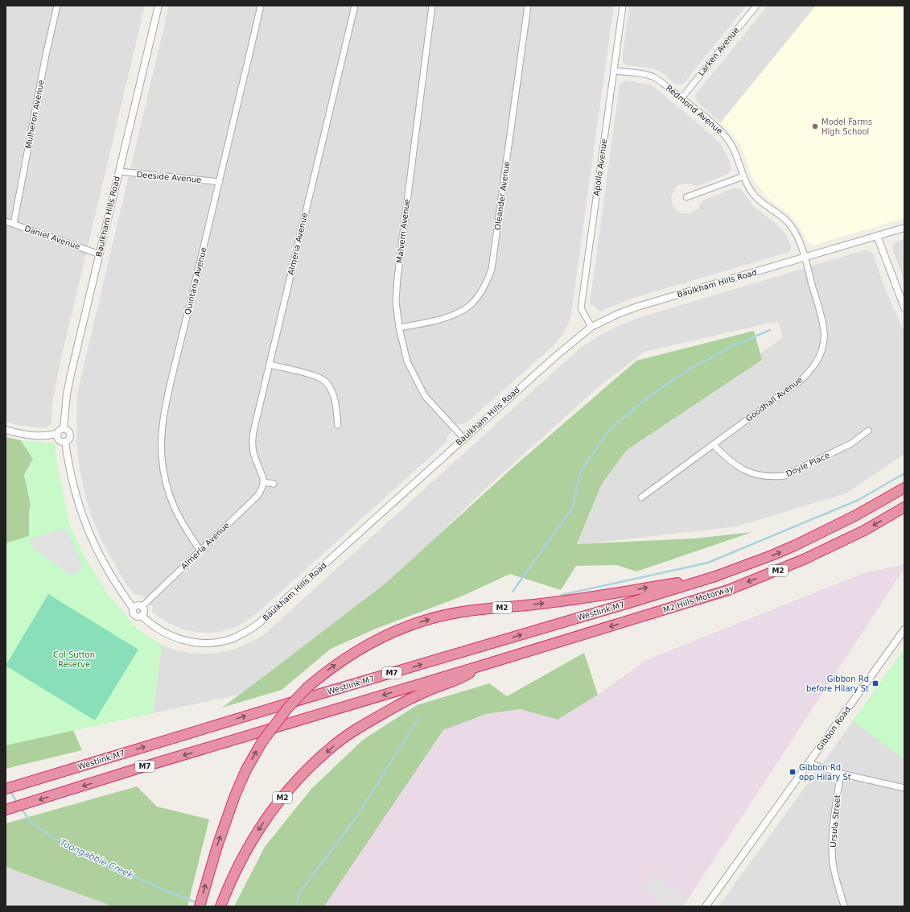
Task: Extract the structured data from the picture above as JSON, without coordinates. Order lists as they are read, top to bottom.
{
  "streets": {
    "highway": [
      "M2",
      "M2 Hills Motorway",
      "Westlink M7",
      "M7"
    ],
    "street": [
      "Larken Avenue",
      "Redmond Avenue",
      "Mulheron Avenue",
      "Apollo Avenue",
      "Deeside Avenue",
      "Oleander Avenue",
      "Baulkham Hills Road",
      "Malvern Avenue",
      "Daniel Avenue",
      "Almeria Avenue",
      "Quintana Avenue",
      "Goodhall Avenue",
      "Doyle Place",
      "Gibbon Road",
      "Ursula Street"
    ]
  },
  "crossings": [
    ["Larken Avenue", "Redmond Avenue"],
    ["Redmond Avenue", "Apollo Avenue"],
    ["Redmond Avenue", "Baulkham Hills Road"],
    ["Redmond Avenue", "Goodhall Avenue"],
    ["Mulheron Avenue", "Daniel Avenue"],
    ["Apollo Avenue", "Baulkham Hills Road"],
    ["Deeside Avenue", "Baulkham Hills Road"],
    ["Deeside Avenue", "Quintana Avenue"],
    ["Oleander Avenue", "Malvern Avenue"],
    ["Baulkham Hills Road", "Malvern Avenue"],
    ["Baulkham Hills Road", "Daniel Avenue"],
    ["Baulkham Hills Road", "Almeria Avenue"],
    ["Baulkham Hills Road", "Goodhall Avenue"],
    ["Almeria Avenue", "Quintana Avenue"],
    ["Goodhall Avenue", "Doyle Place"],
    ["M2", "M2 Hills Motorway"],
    ["M2", "Westlink M7"],
    ["M2", "M7"],
    ["M2 Hills Motorway", "Westlink M7"],
    ["M2 Hills Motorway", "M7"]
  ],
  "water": ["Toongabbie Creek"],
  "parks": ["Col Sutton Reserve"],
  "places": {
    "other": ["Model Farms High School"],
    "transit": ["Gibbon Rd before Hilary St", "Gibbon Rd opp Hilary St"]
  }
}
